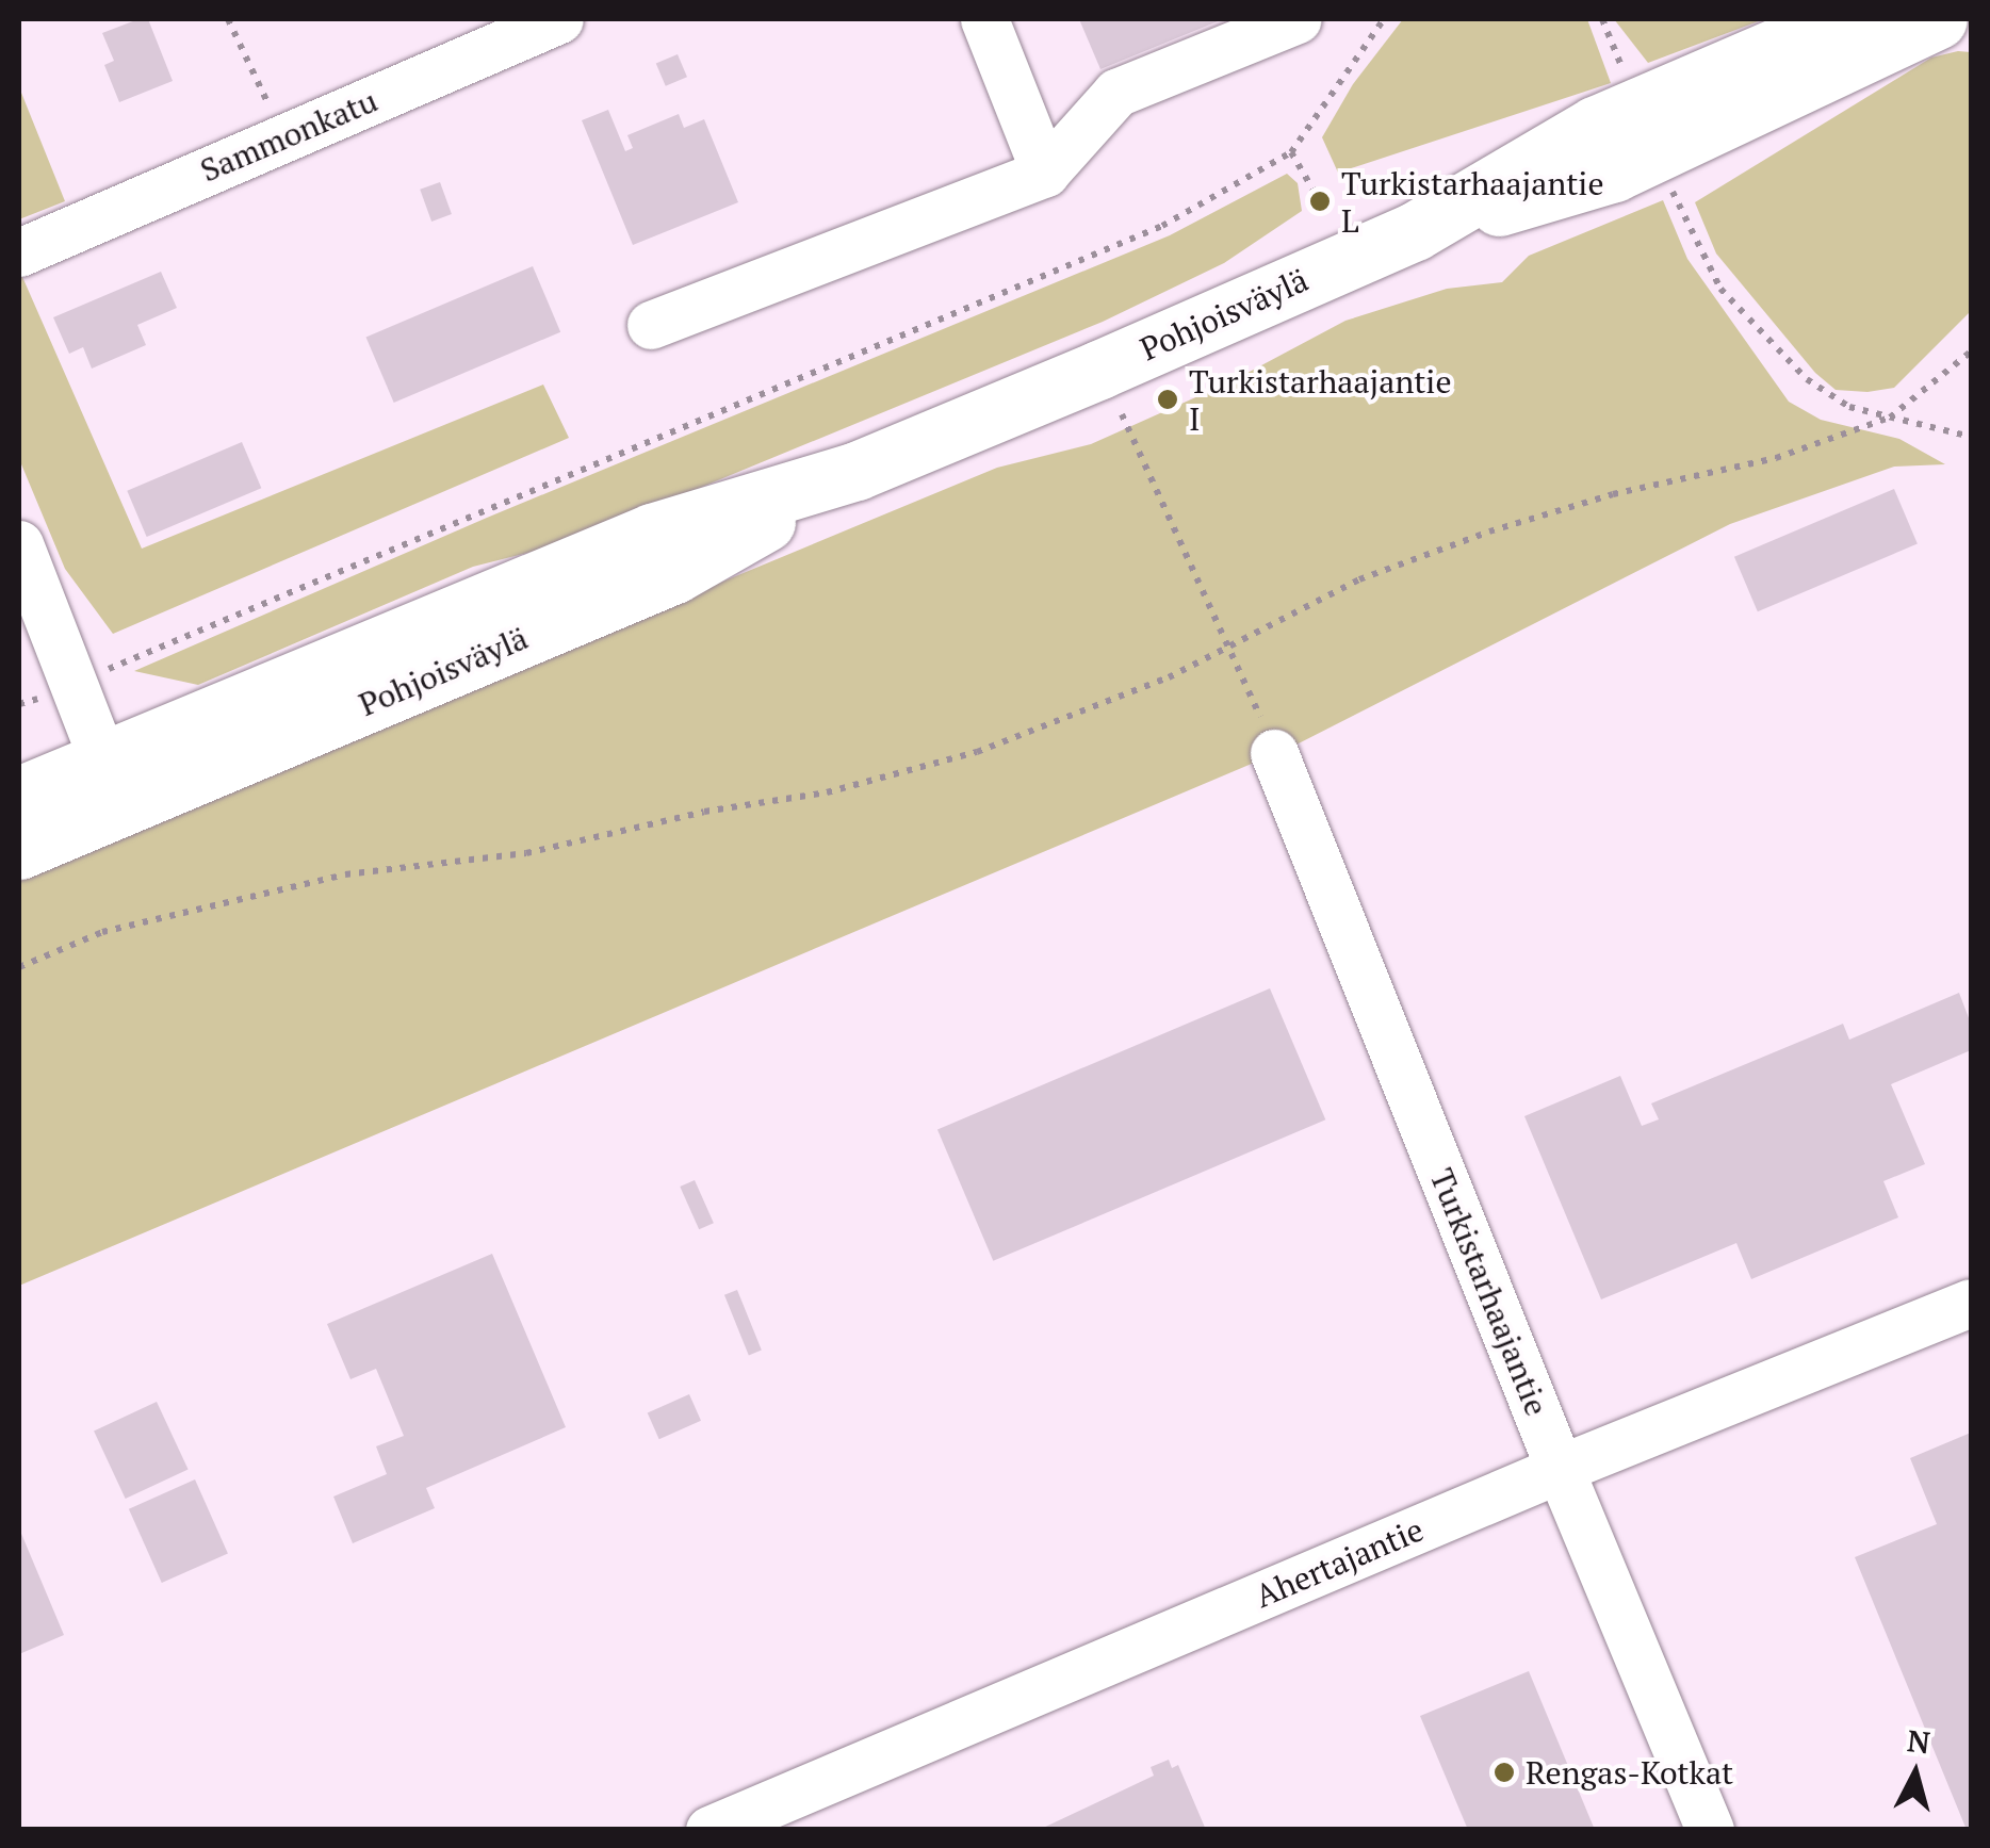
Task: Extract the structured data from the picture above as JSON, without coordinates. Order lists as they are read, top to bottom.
{
  "streets": {
    "main road": ["Pohjoisväylä"],
    "street": ["Sammonkatu", "Turkistarhaajantie", "Ahertajantie"]
  },
  "crossings": [
    ["Turkistarhaajantie", "Ahertajantie"]
  ],
  "places": ["Turkistarhaajantie L", "Turkistarhaajantie I", "Rengas-Kotkat"],
  "north": "top"
}
